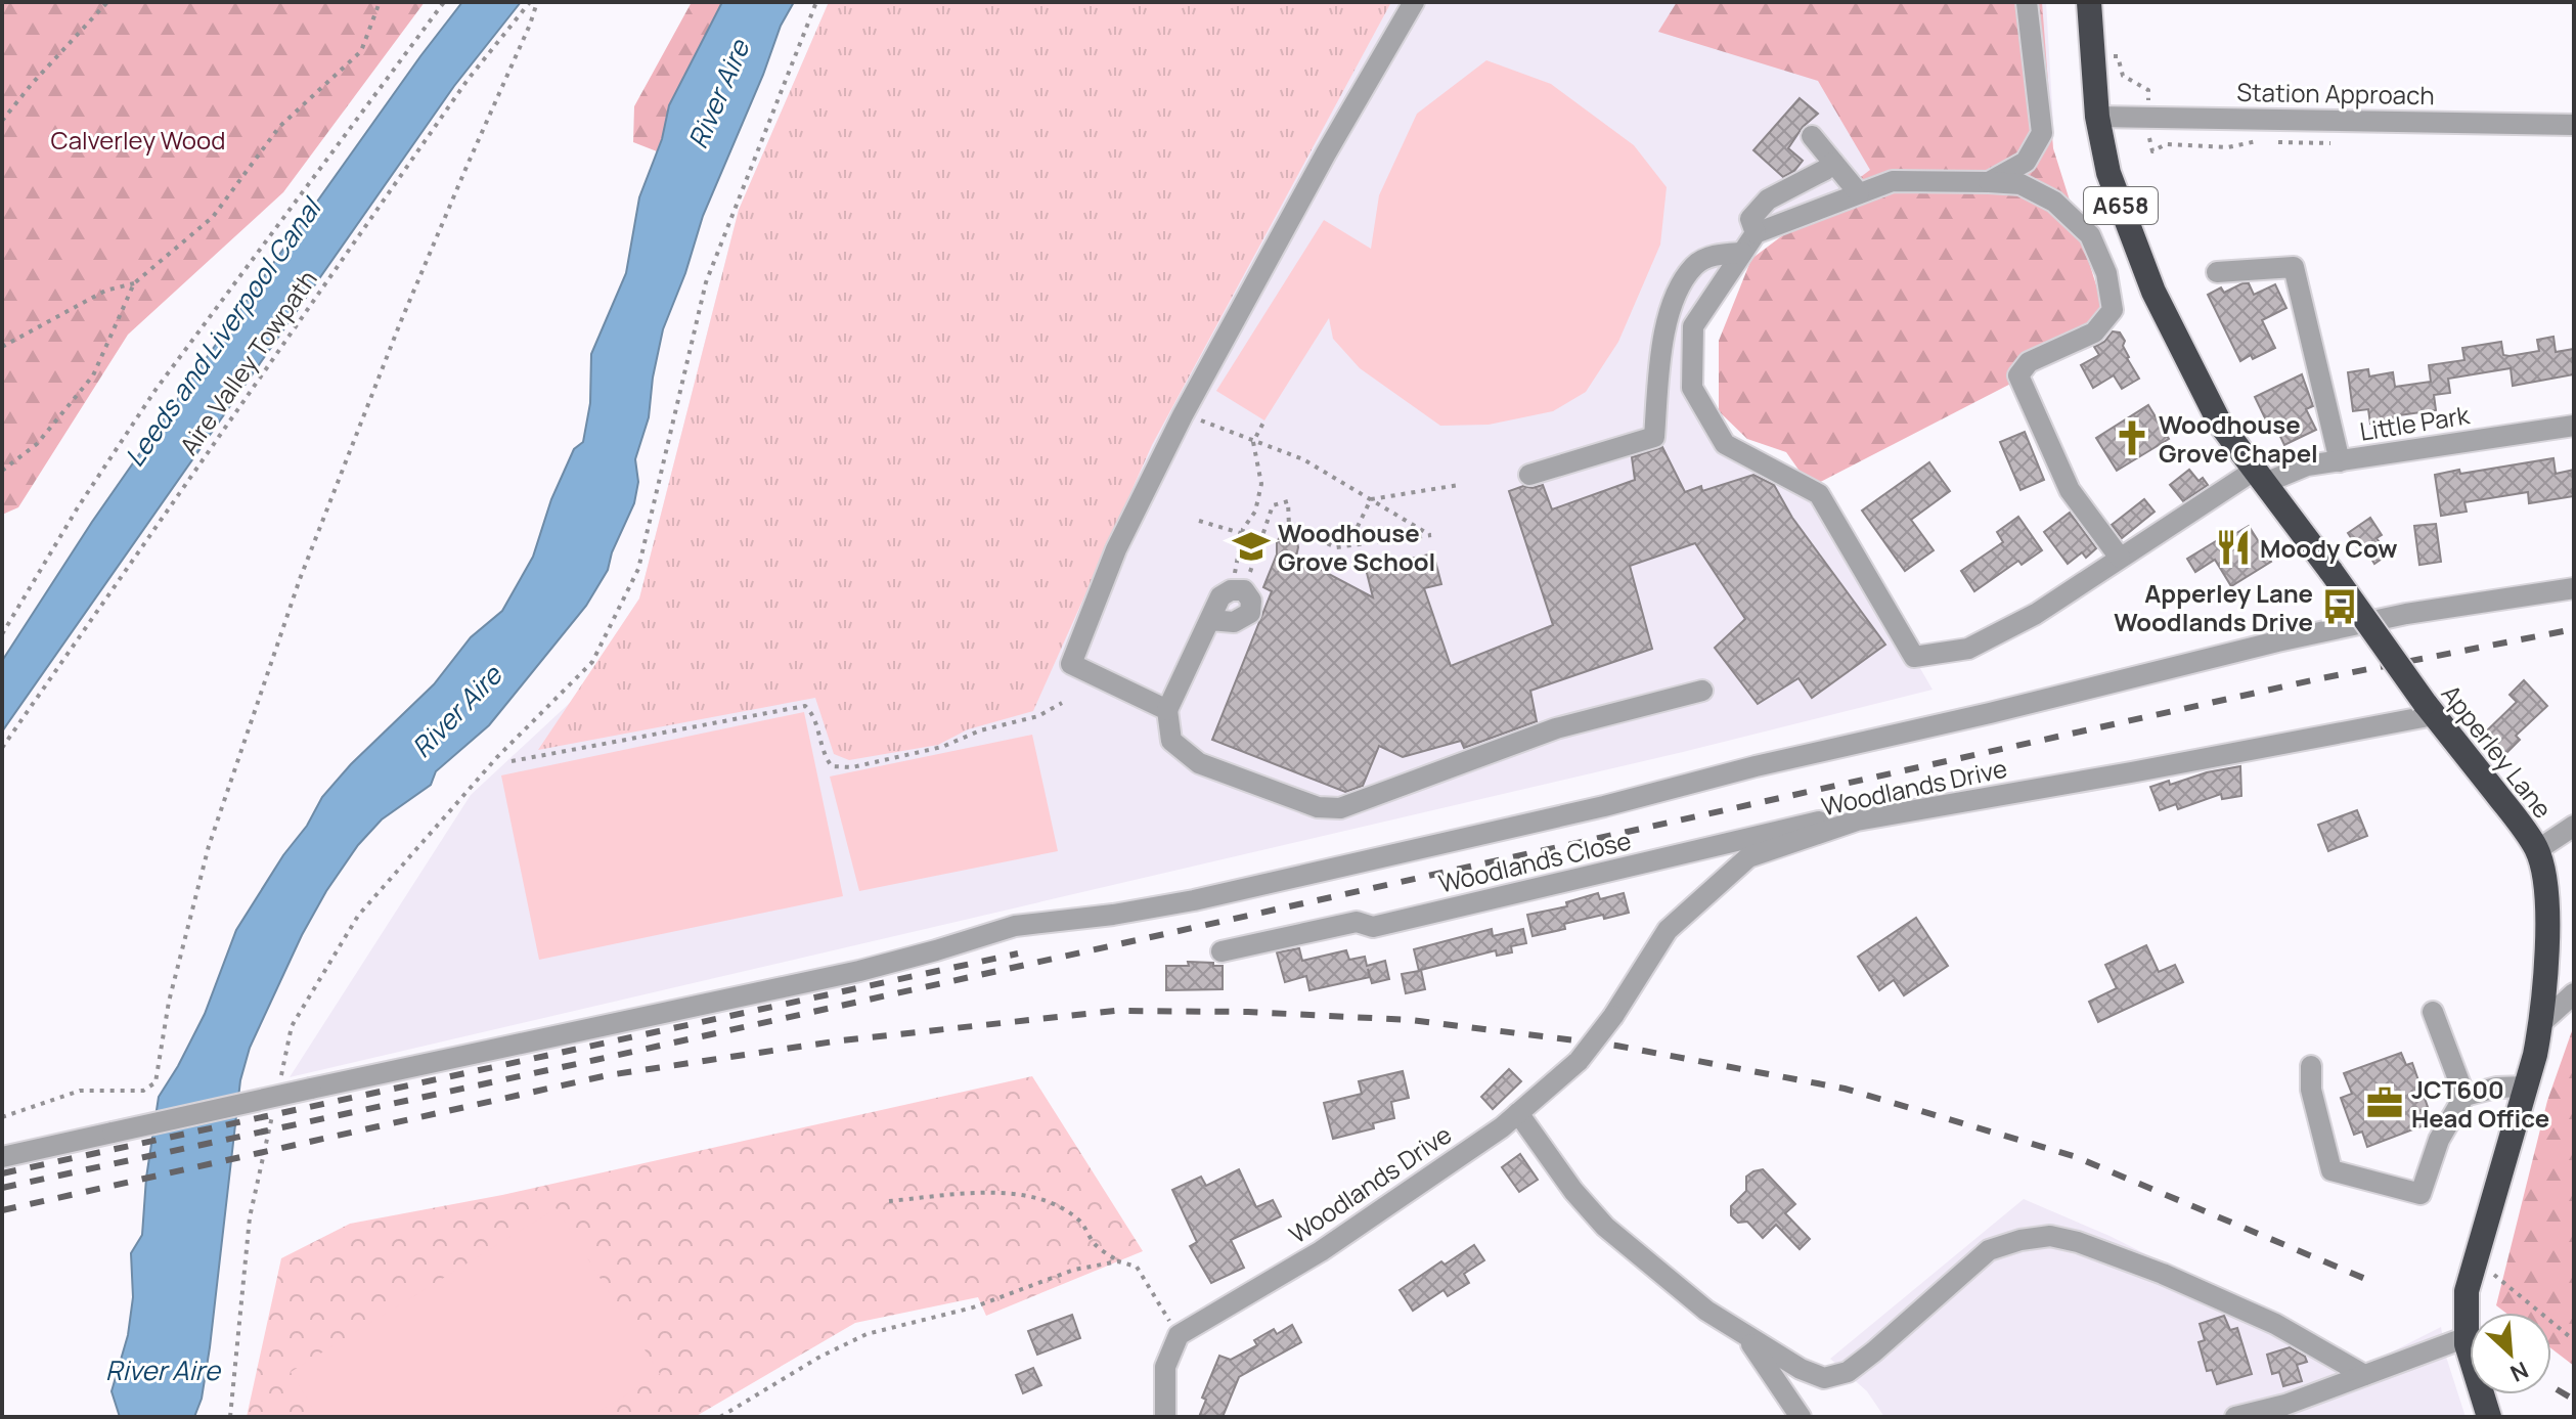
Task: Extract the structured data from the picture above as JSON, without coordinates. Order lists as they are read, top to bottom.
{
  "streets": {
    "highway": ["A658", "Apperley Lane"],
    "street": [
      "Station Approach",
      "Little Park",
      "Woodlands Drive",
      "Woodlands Close"
    ],
    "path": ["Aire Valley Towpath"]
  },
  "crossings": [
    ["Station Approach", "A658"],
    ["A658", "Little Park"],
    ["A658", "Apperley Lane"],
    ["Little Park", "Apperley Lane"],
    ["Apperley Lane", "Woodlands Drive"],
    ["Woodlands Drive", "Woodlands Close"]
  ],
  "water": ["River Aire", "Leeds and Liverpool Canal"],
  "parks": ["Calverley Wood"],
  "places": {
    "church": ["Woodhouse Grove Chapel"],
    "school or university": ["Woodhouse Grove School"],
    "restaurant": ["Moody Cow"],
    "bus stop": ["Apperley Lane Woodlands Drive"],
    "office": ["JCT600 Head Office"]
  },
  "north": "bottom right"
}
